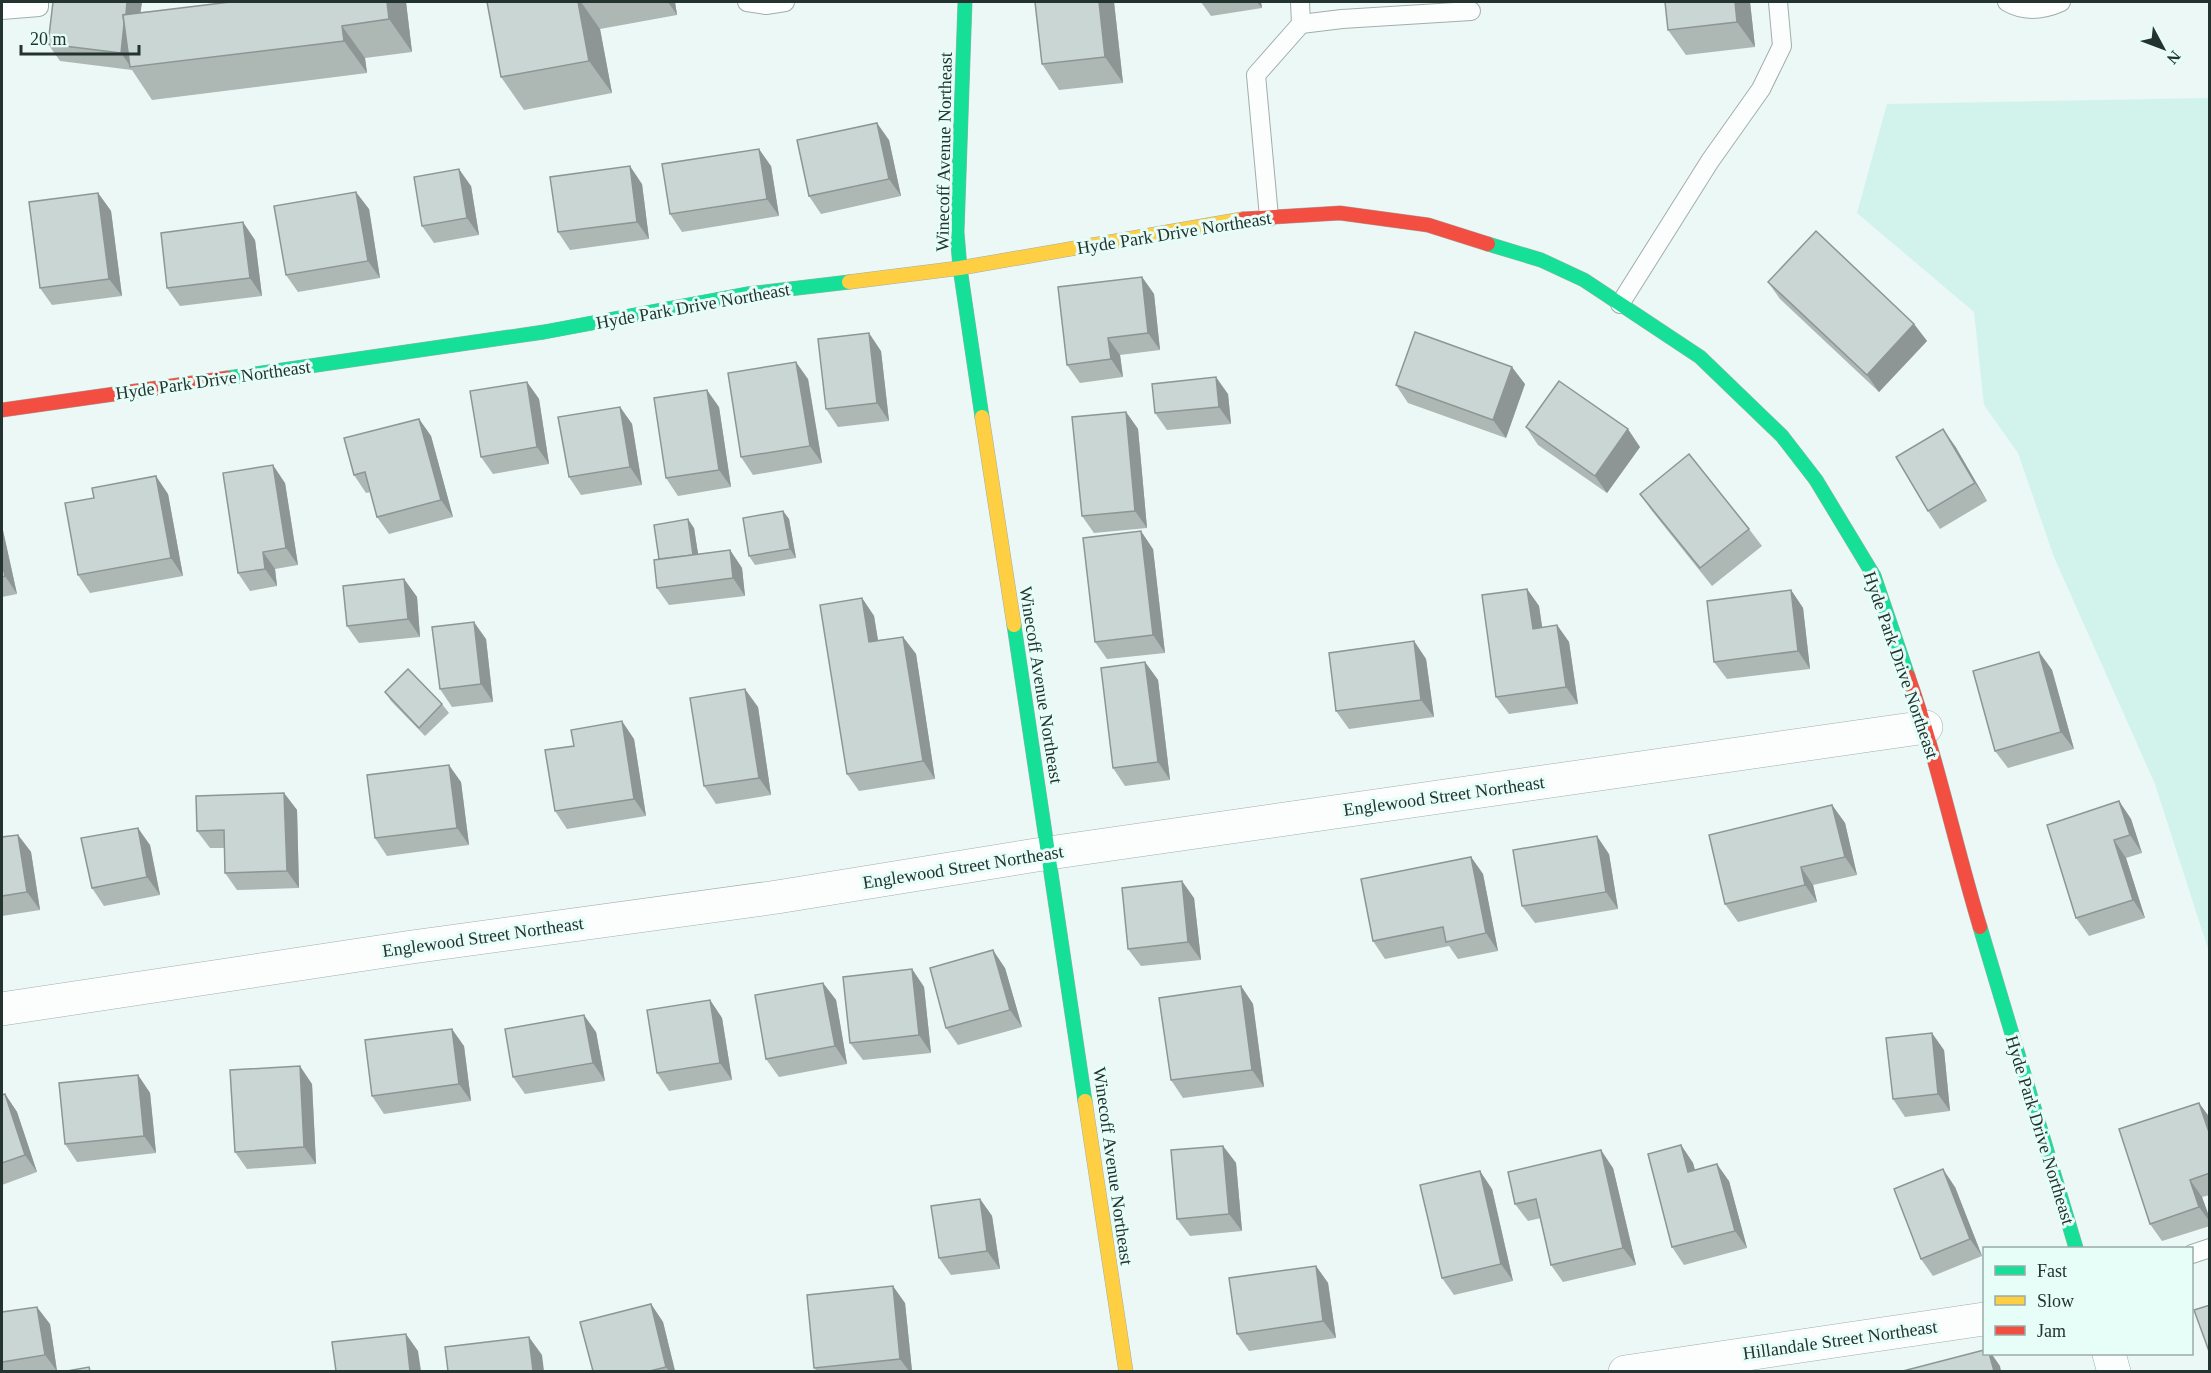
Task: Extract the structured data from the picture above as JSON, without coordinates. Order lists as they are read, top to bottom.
{
  "streets": {
    "street": [
      "Winecoff Avenue Northeast",
      "Hyde Park Drive Northeast",
      "Englewood Street Northeast",
      "Hillandale Street Northeast"
    ]
  },
  "crossings": [
    ["Winecoff Avenue Northeast", "Hyde Park Drive Northeast"],
    ["Winecoff Avenue Northeast", "Englewood Street Northeast"],
    ["Hyde Park Drive Northeast", "Englewood Street Northeast"]
  ],
  "legend": ["Fast", "Slow", "Jam"],
  "scale_bar": "20 m",
  "north": "bottom right"
}
